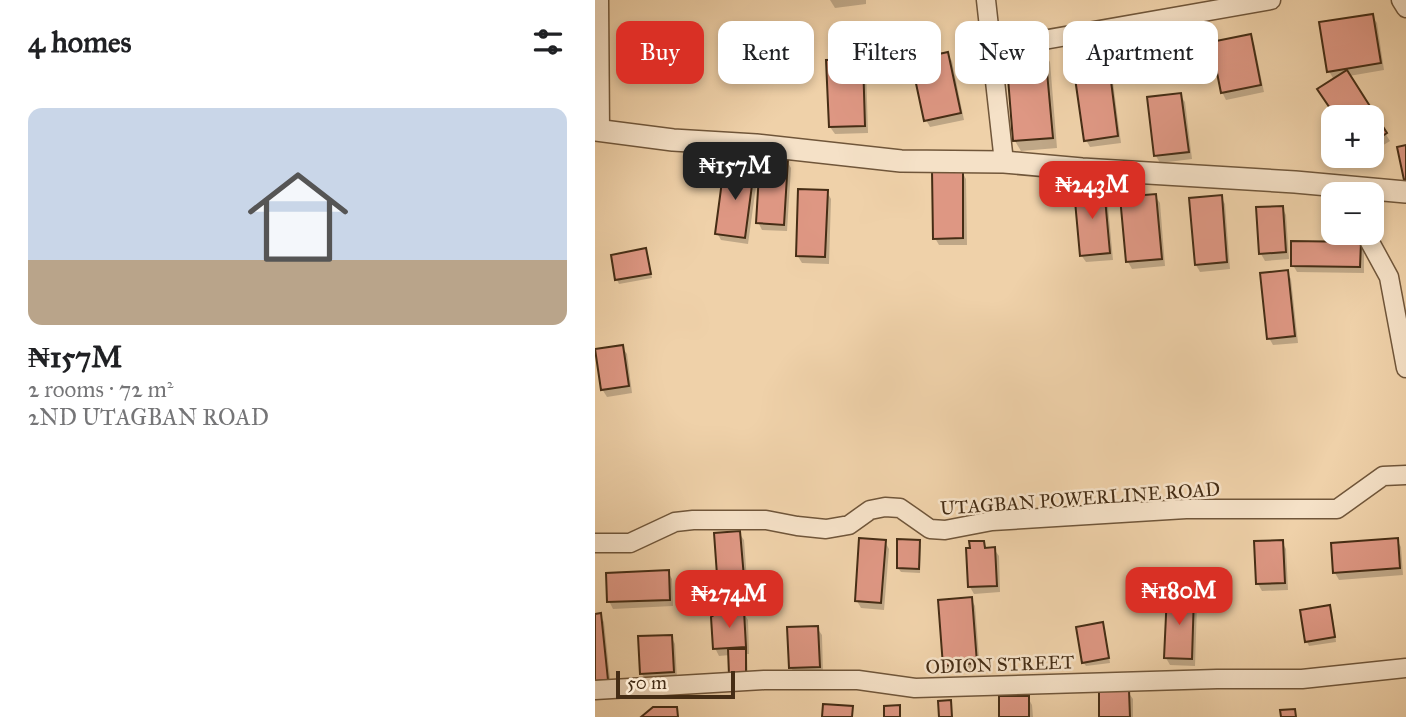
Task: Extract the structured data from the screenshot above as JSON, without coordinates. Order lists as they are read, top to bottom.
{
  "streets": {
    "street": ["UTAGBAN POWERLINE ROAD", "ODION STREET"]
  },
  "scale_bar": "50 m",
  "page": {
    "heading": "4 homes",
    "chip": [
      "Buy",
      "Rent",
      "Filters",
      "New",
      "Apartment"
    ],
    "list": [
      {
        "name": "₦157M",
        "note": "2 rooms · 72 m² · 2ND UTAGBAN ROAD"
      }
    ],
    "map_buttons": ["+", "−"],
    "price": [
      "₦157M",
      "₦243M",
      "₦180M",
      "₦274M"
    ],
    "scale": "50 m"
  }
}
